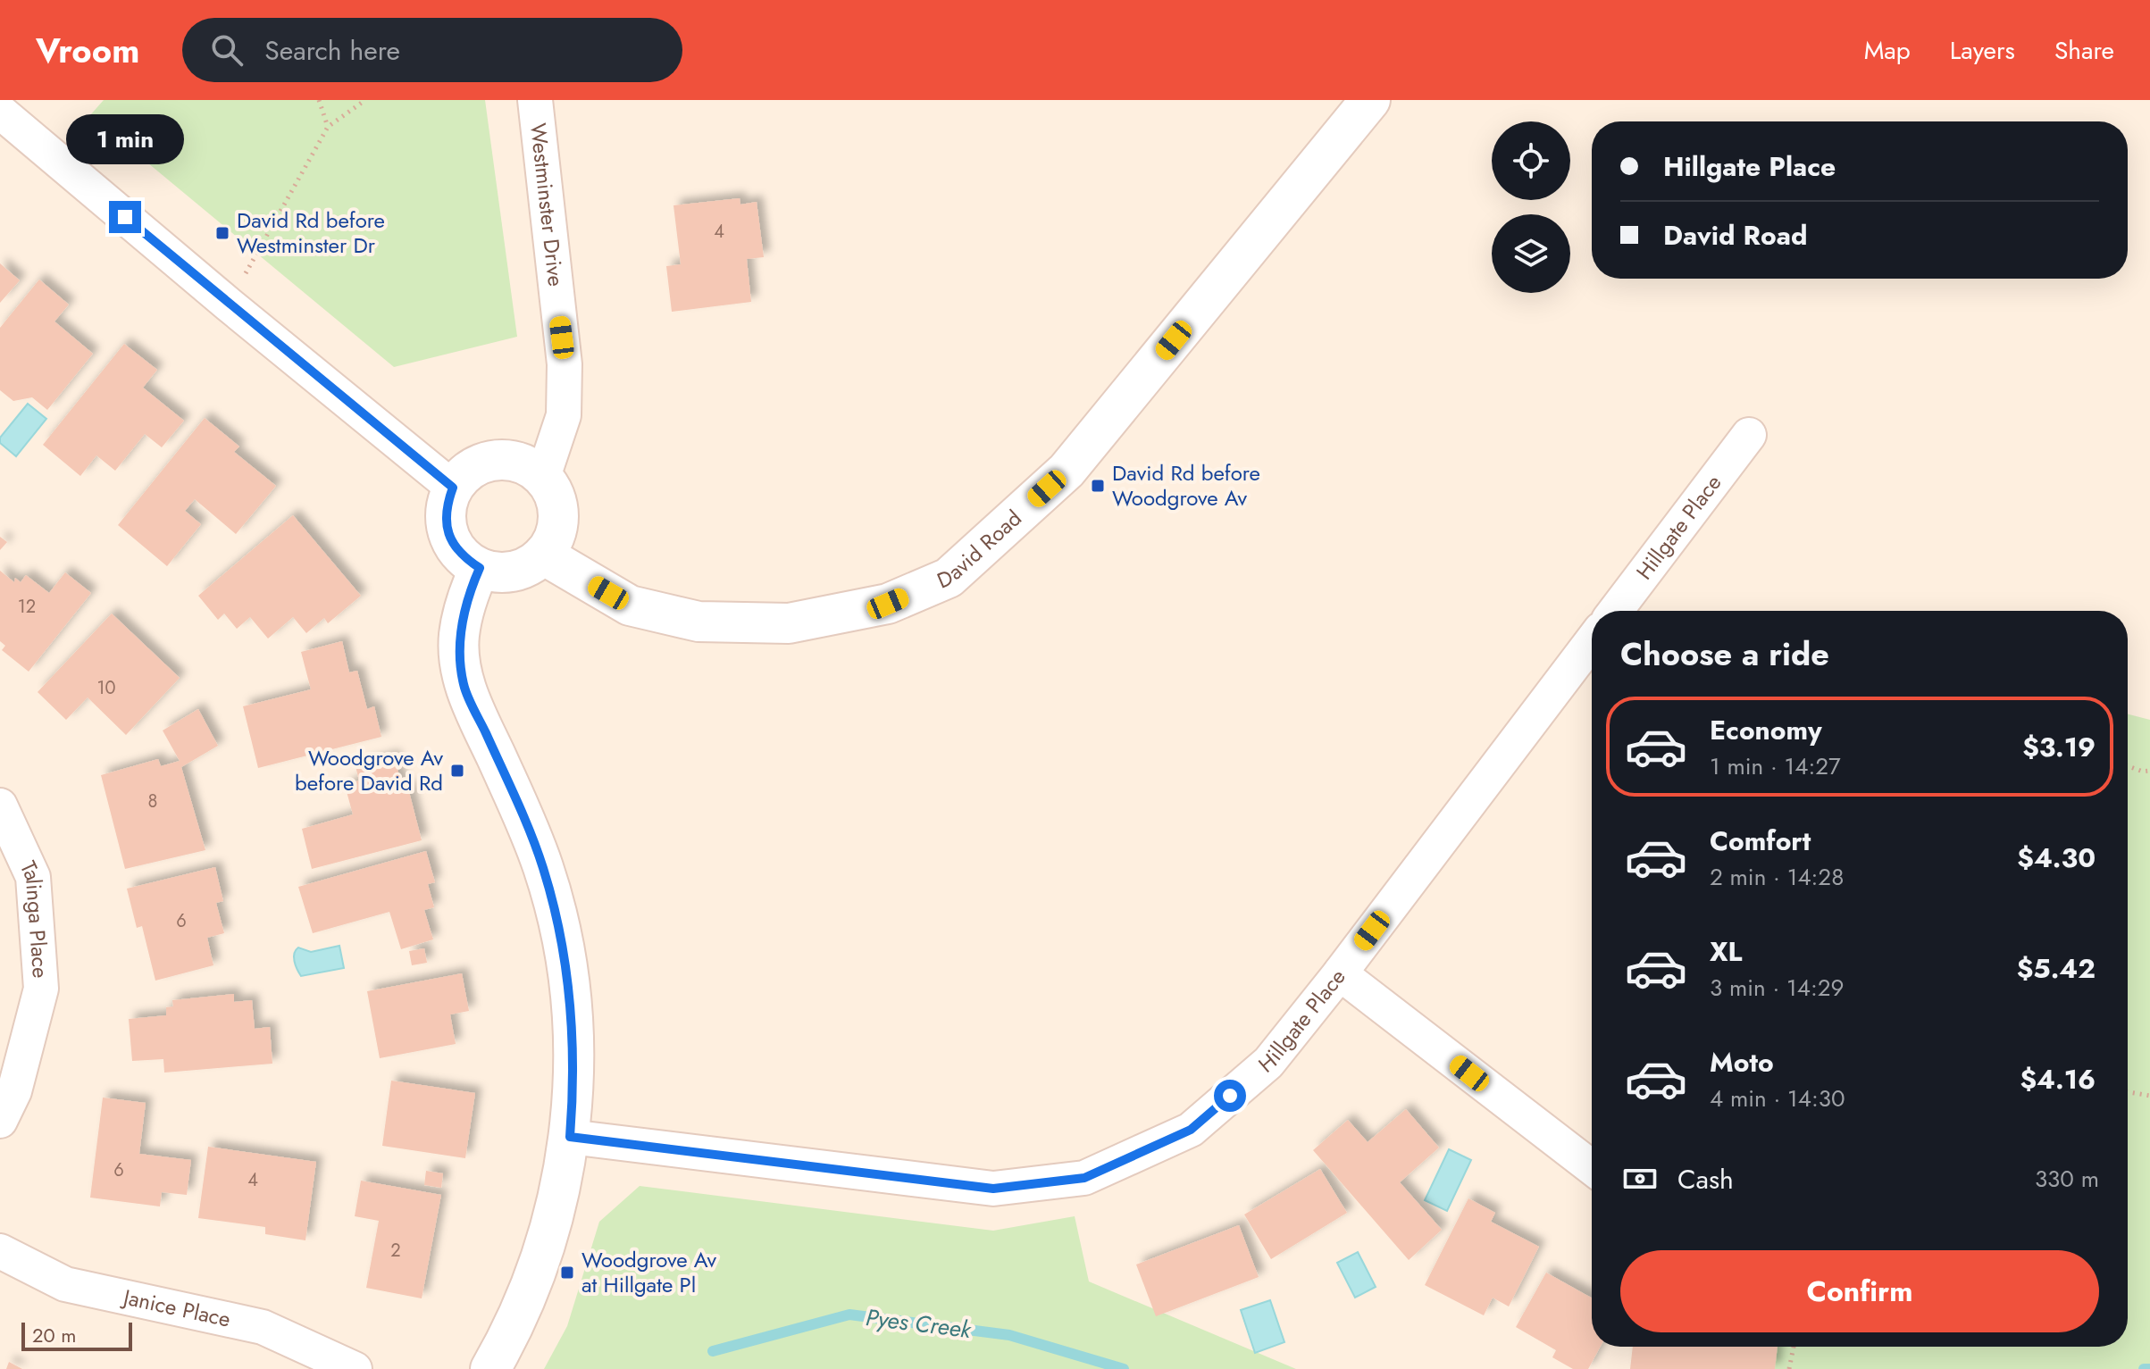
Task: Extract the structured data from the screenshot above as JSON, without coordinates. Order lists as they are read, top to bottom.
{
  "streets": {
    "street": [
      "Westminster Drive",
      "Hillgate Place",
      "David Road",
      "Talinga Place",
      "Janice Place"
    ]
  },
  "crossings": [
    ["Westminster Drive", "David Road"]
  ],
  "water": ["Pyes Creek"],
  "places": {
    "transit": [
      "David Rd before Westminster Dr",
      "David Rd before Woodgrove Av",
      "Woodgrove Av before David Rd",
      "Woodgrove Av at Hillgate Pl"
    ]
  },
  "house_numbers": [
    "4",
    "12",
    "10",
    "8",
    "6",
    "6",
    "4",
    "2"
  ],
  "scale_bar": "20 m",
  "page": {
    "header": "Vroom",
    "search": "Search here",
    "nav": ["Map", "Layers", "Share"],
    "bubble": "1 min",
    "banner": ["Hillgate Place", "David Road"],
    "heading": "Choose a ride",
    "list": [
      {
        "name": "Economy",
        "note": "1 min · 14:27",
        "value": "$3.19"
      },
      {
        "name": "Comfort",
        "note": "2 min · 14:28",
        "value": "$4.30"
      },
      {
        "name": "XL",
        "note": "3 min · 14:29",
        "value": "$5.42"
      },
      {
        "name": "Moto",
        "note": "4 min · 14:30",
        "value": "$4.16"
      }
    ],
    "pay": ["Cash", "330 m"],
    "buttons": "Confirm",
    "scale": "20 m"
  }
}
